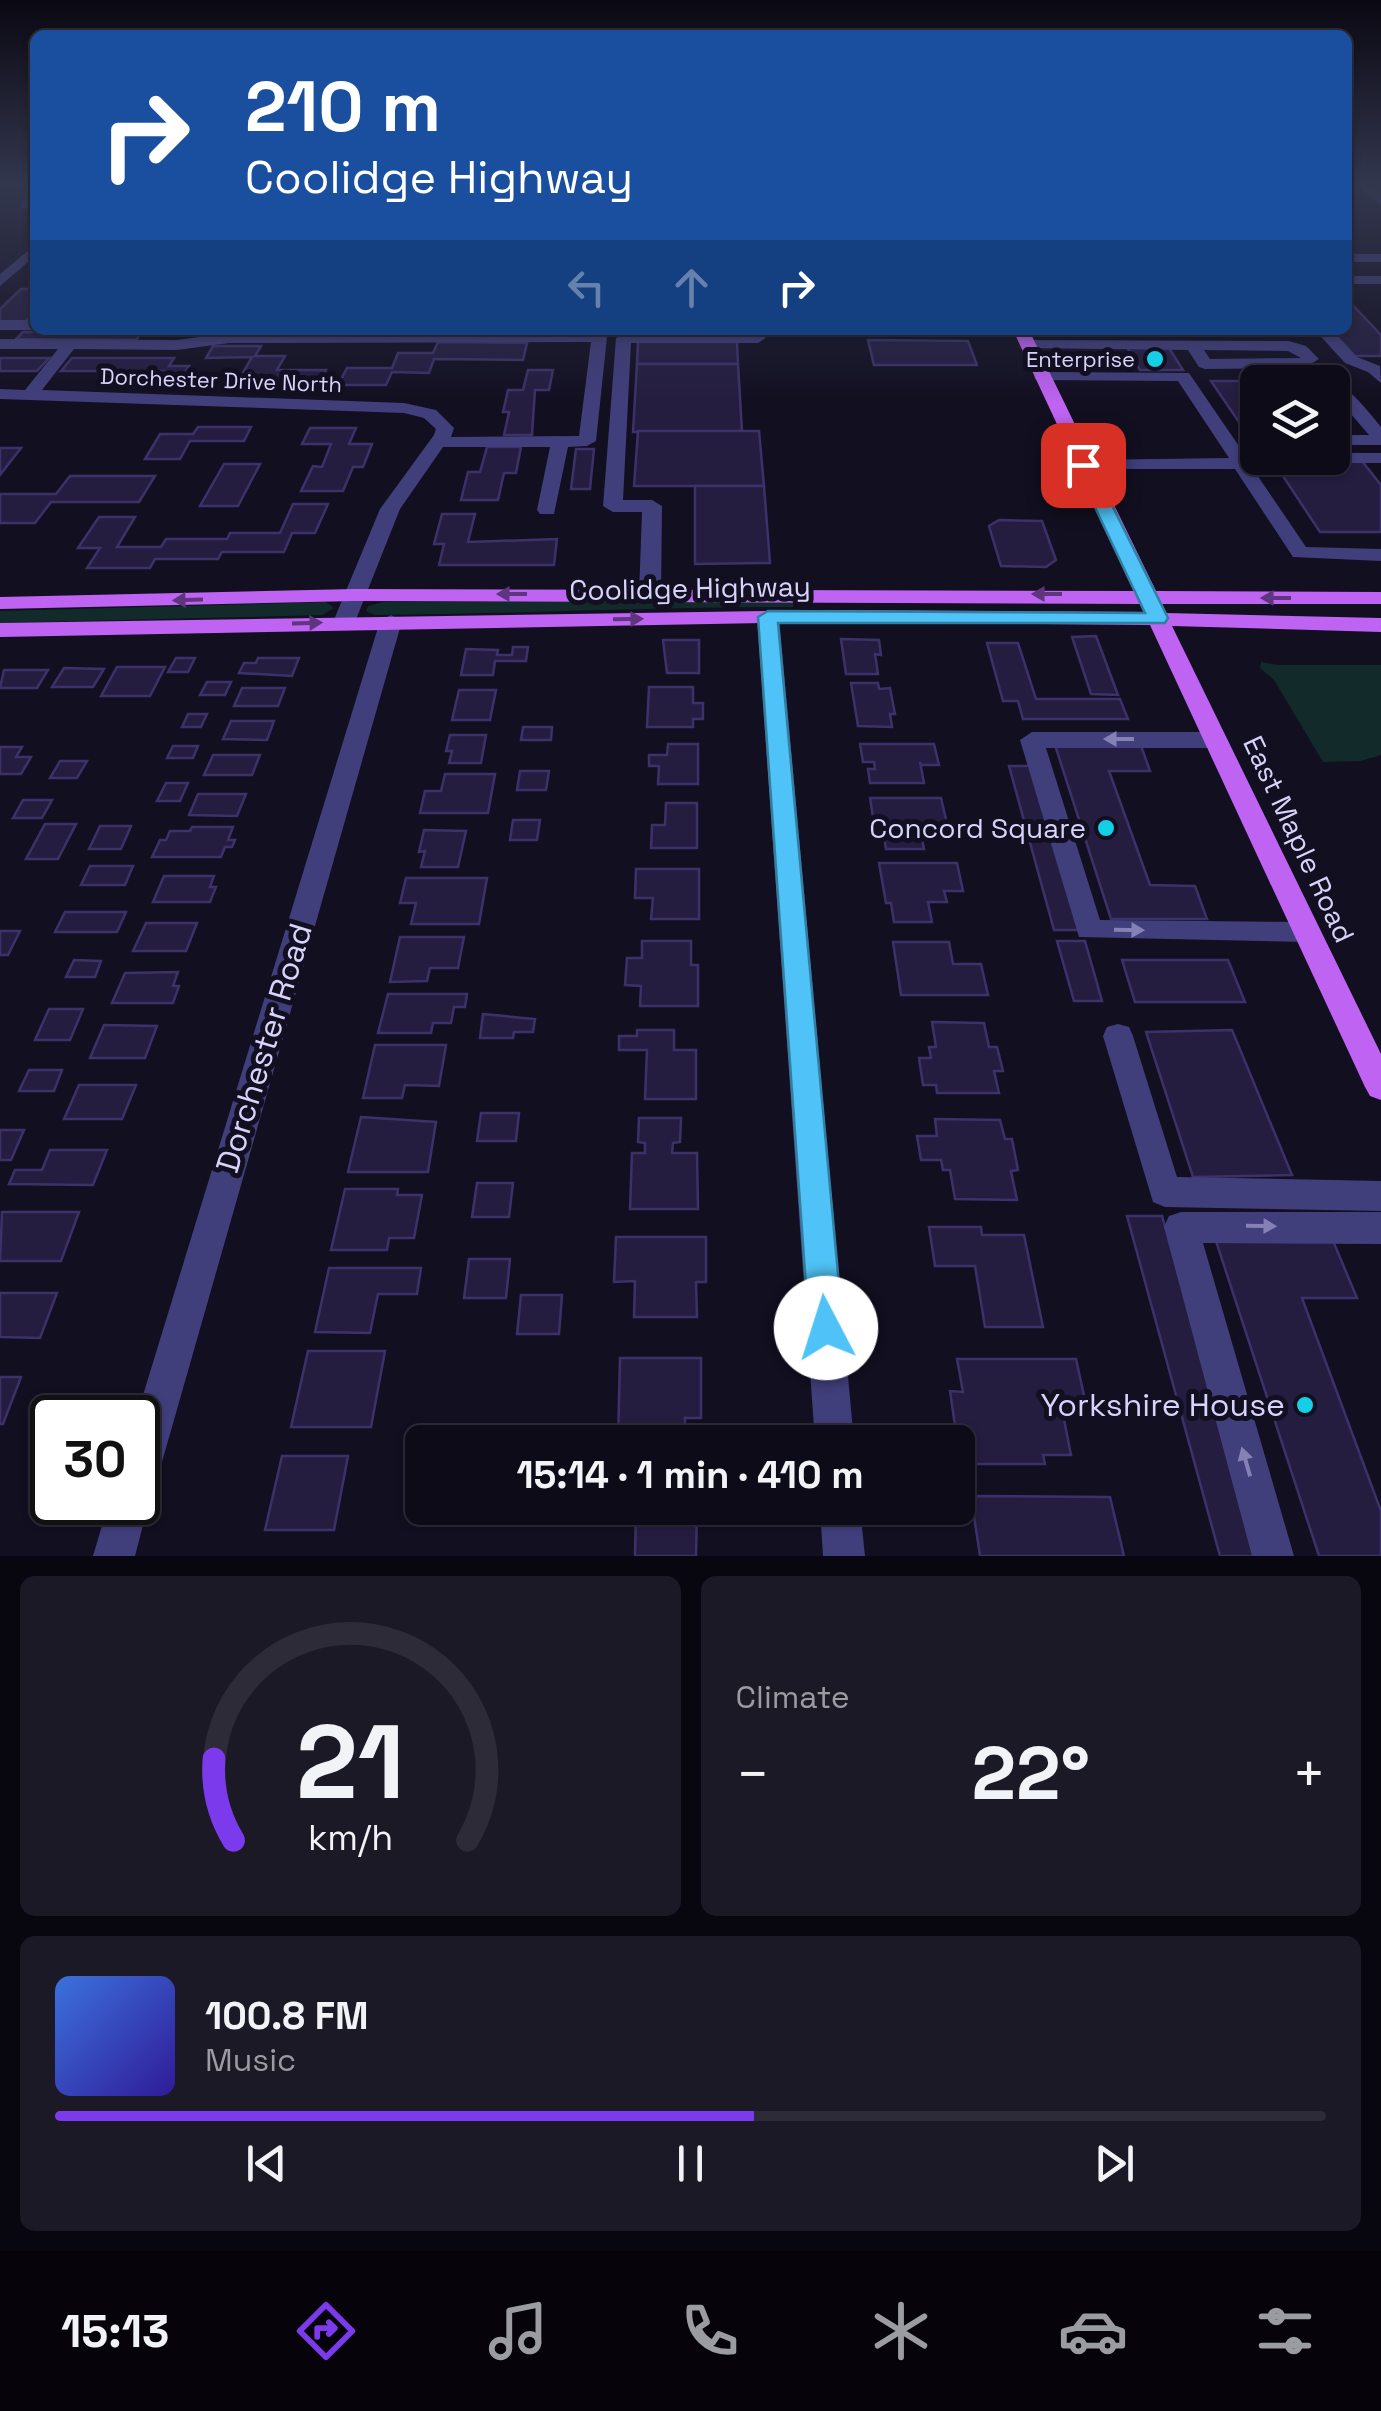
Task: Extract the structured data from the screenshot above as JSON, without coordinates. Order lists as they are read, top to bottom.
{
  "streets": {
    "main road": ["Coolidge Highway", "East Maple Road"],
    "street": ["Dorchester Drive North", "Dorchester Road"]
  },
  "crossings": [
    ["Coolidge Highway", "East Maple Road"],
    ["Coolidge Highway", "Dorchester Road"]
  ],
  "places": ["Enterprise", "Concord Square", "Yorkshire House"],
  "page": {
    "turn": ["210 m", "Coolidge Highway"],
    "limit": "30",
    "trip": "15:14 · 1 min · 410 m",
    "tile": "Climate",
    "heat": ["−", "22°", "+"],
    "song": ["100.8 FM", "Music"],
    "tabs": "15:13",
    "gauge": ["21", "km/h"]
  }
}
